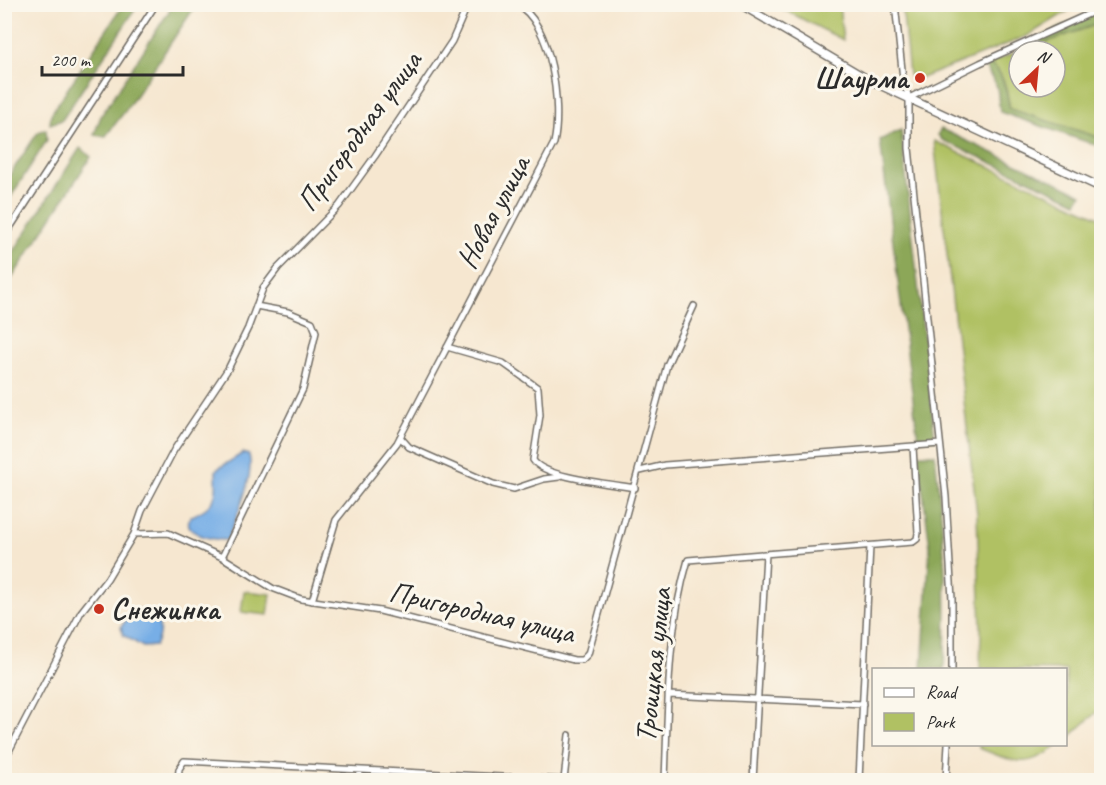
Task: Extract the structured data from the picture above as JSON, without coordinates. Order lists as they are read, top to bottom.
{
  "streets": {
    "street": ["Пригородная улица", "Новая улица", "Троицкая улица"]
  },
  "crossings": [
    ["Пригородная улица", "Новая улица"]
  ],
  "places": ["Шаурма", "Снежинка"],
  "legend": ["Road", "Park"],
  "scale_bar": "200 m",
  "north": "top right"
}
